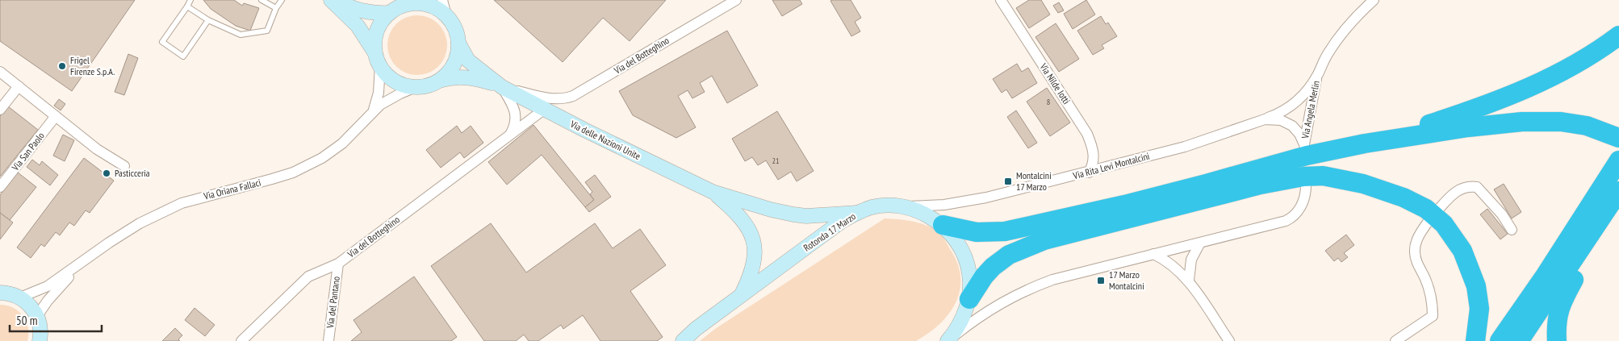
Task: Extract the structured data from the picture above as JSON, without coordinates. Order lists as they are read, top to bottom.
{
  "streets": {
    "street": [
      "Via del Botteghino",
      "Via Nilde Iotti",
      "Via Angela Merlin",
      "Via delle Nazioni Unite",
      "Via San Paolo",
      "Via Rita Levi Montalcini",
      "Via Oriana Fallaci",
      "Rotonda 17 Marzo",
      "Via del Pantano"
    ]
  },
  "crossings": [
    ["Via del Botteghino", "Via delle Nazioni Unite"],
    ["Via del Botteghino", "Via del Pantano"],
    ["Via Nilde Iotti", "Via Rita Levi Montalcini"],
    ["Via Angela Merlin", "Via Rita Levi Montalcini"],
    ["Via delle Nazioni Unite", "Via Oriana Fallaci"],
    ["Via delle Nazioni Unite", "Rotonda 17 Marzo"],
    ["Via Rita Levi Montalcini", "Rotonda 17 Marzo"]
  ],
  "places": {
    "other": ["Frigel Firenze S.p.A.", "Pasticceria"],
    "transit": ["Montalcini 17 Marzo", "17 Marzo Montalcini"]
  },
  "house_numbers": ["8", "21"],
  "scale_bar": "50 m"
}
